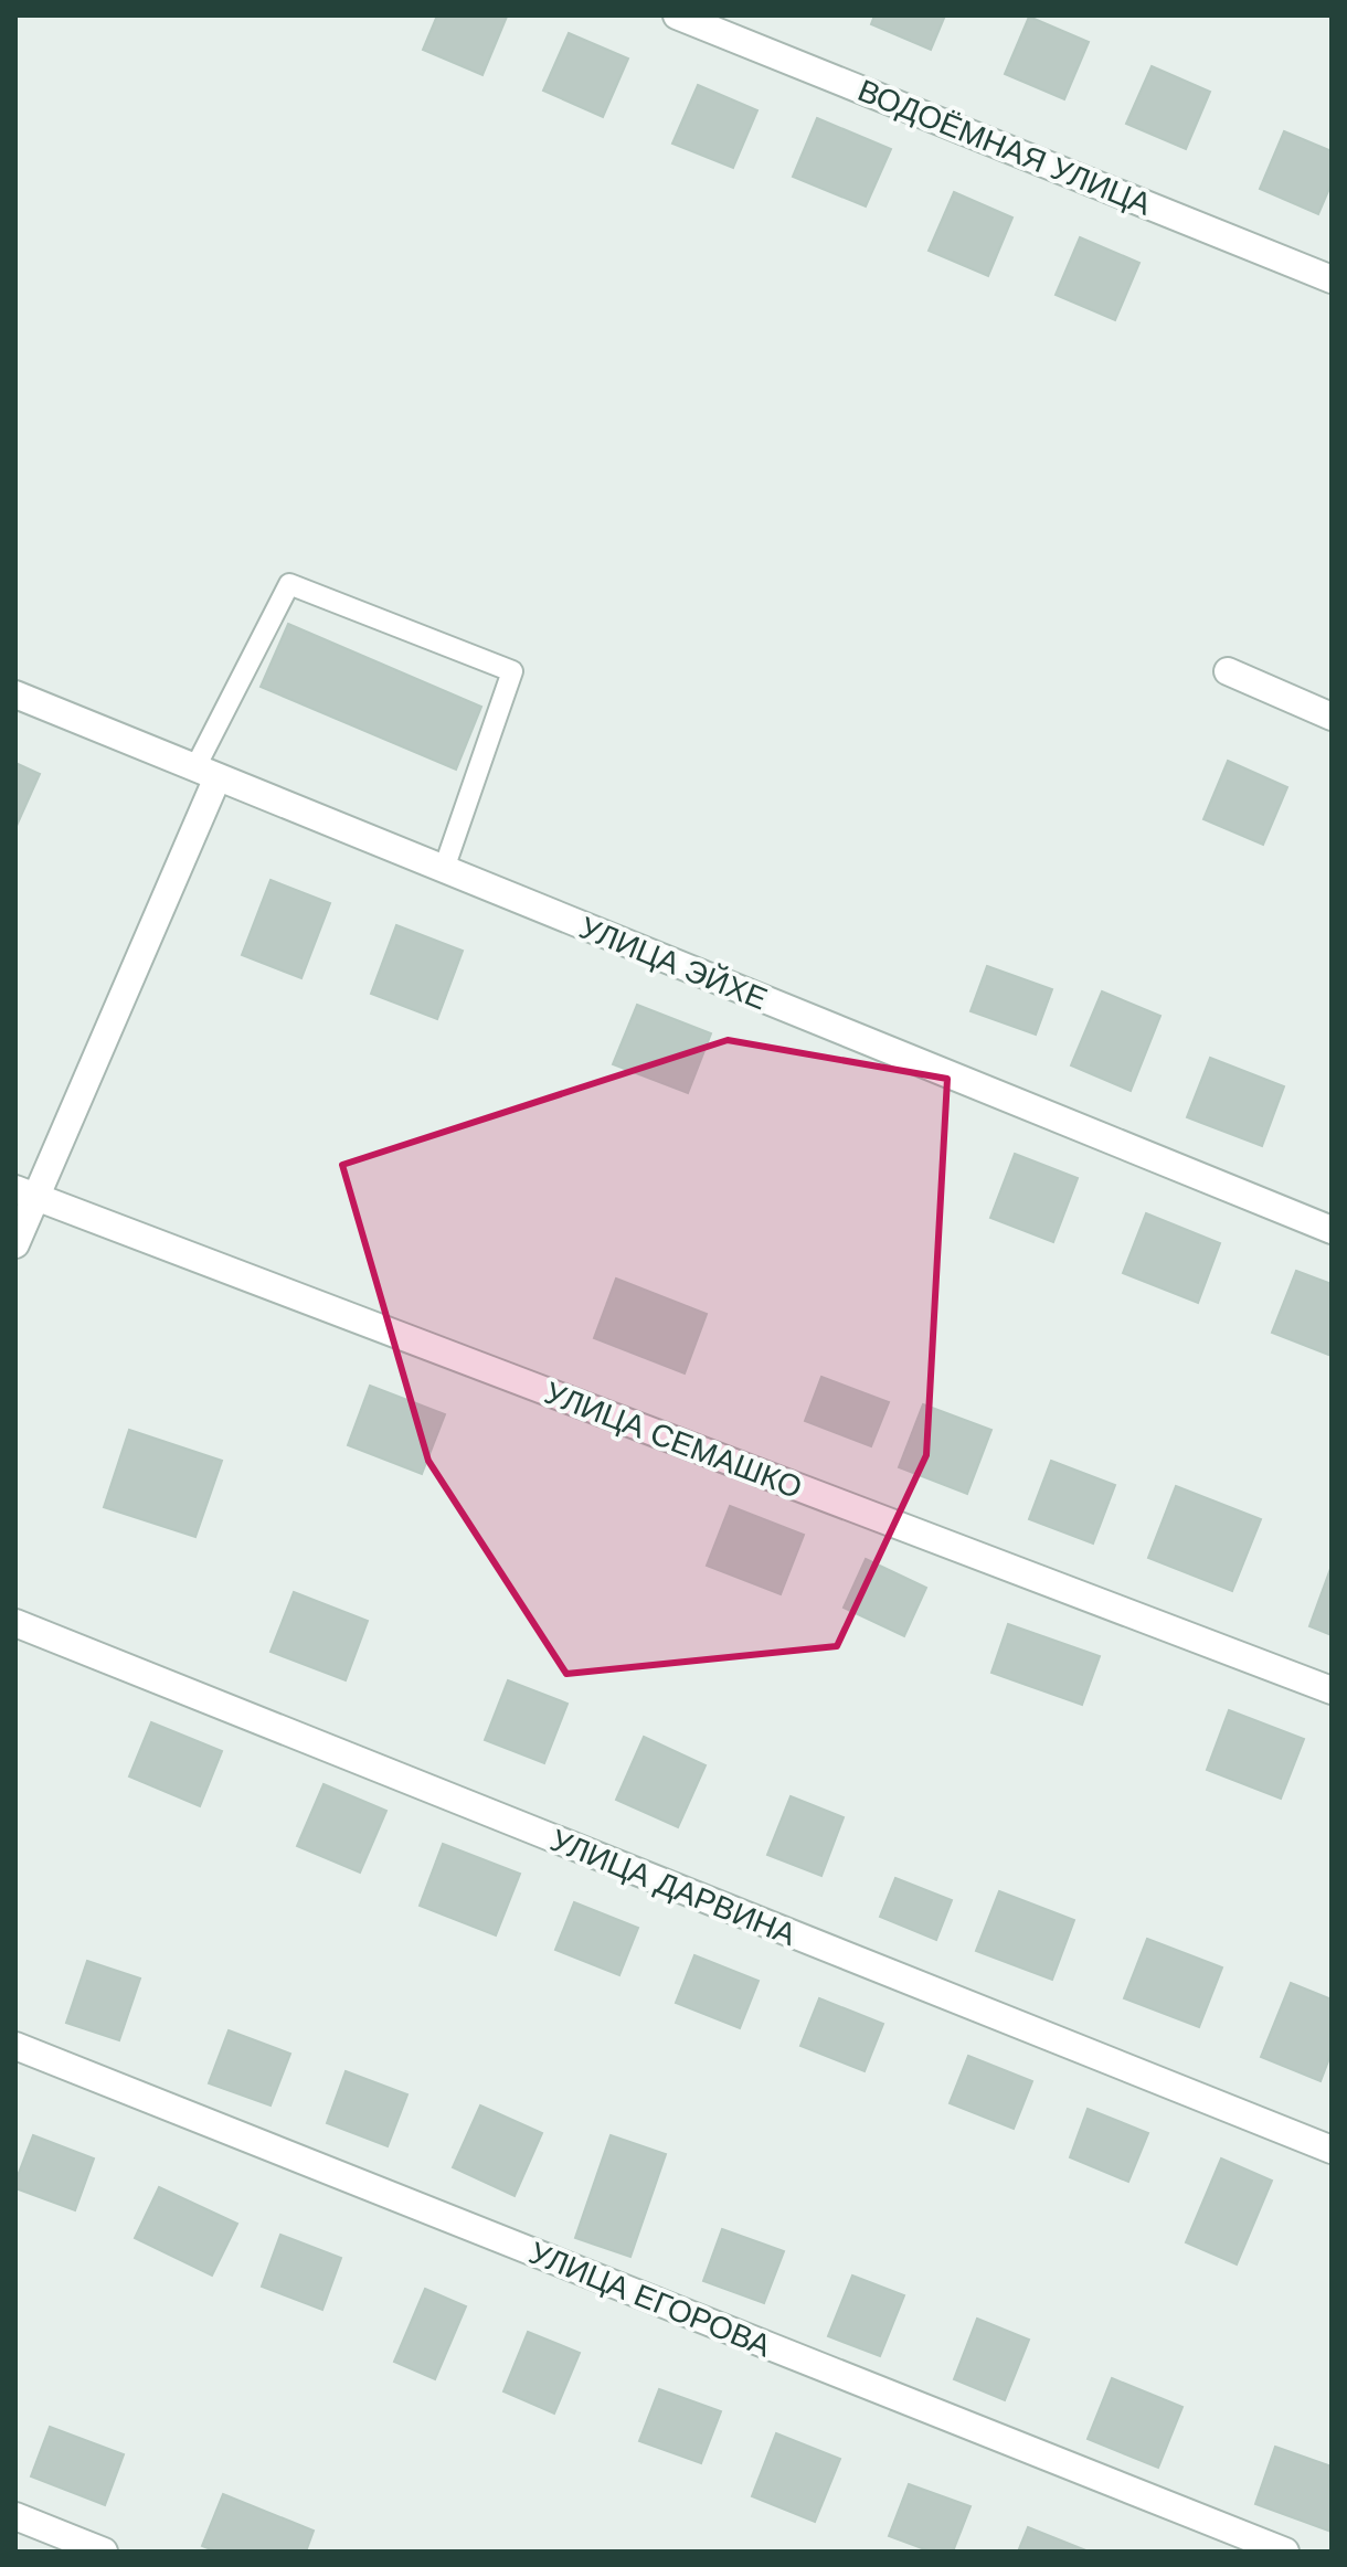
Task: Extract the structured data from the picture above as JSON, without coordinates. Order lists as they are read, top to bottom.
{
  "streets": {
    "street": [
      "ВОДОЁМНАЯ УЛИЦА",
      "УЛИЦА ЭЙХЕ",
      "УЛИЦА СЕМАШКО",
      "УЛИЦА ДАРВИНА",
      "УЛИЦА ЕГОРОВА"
    ]
  }
}
